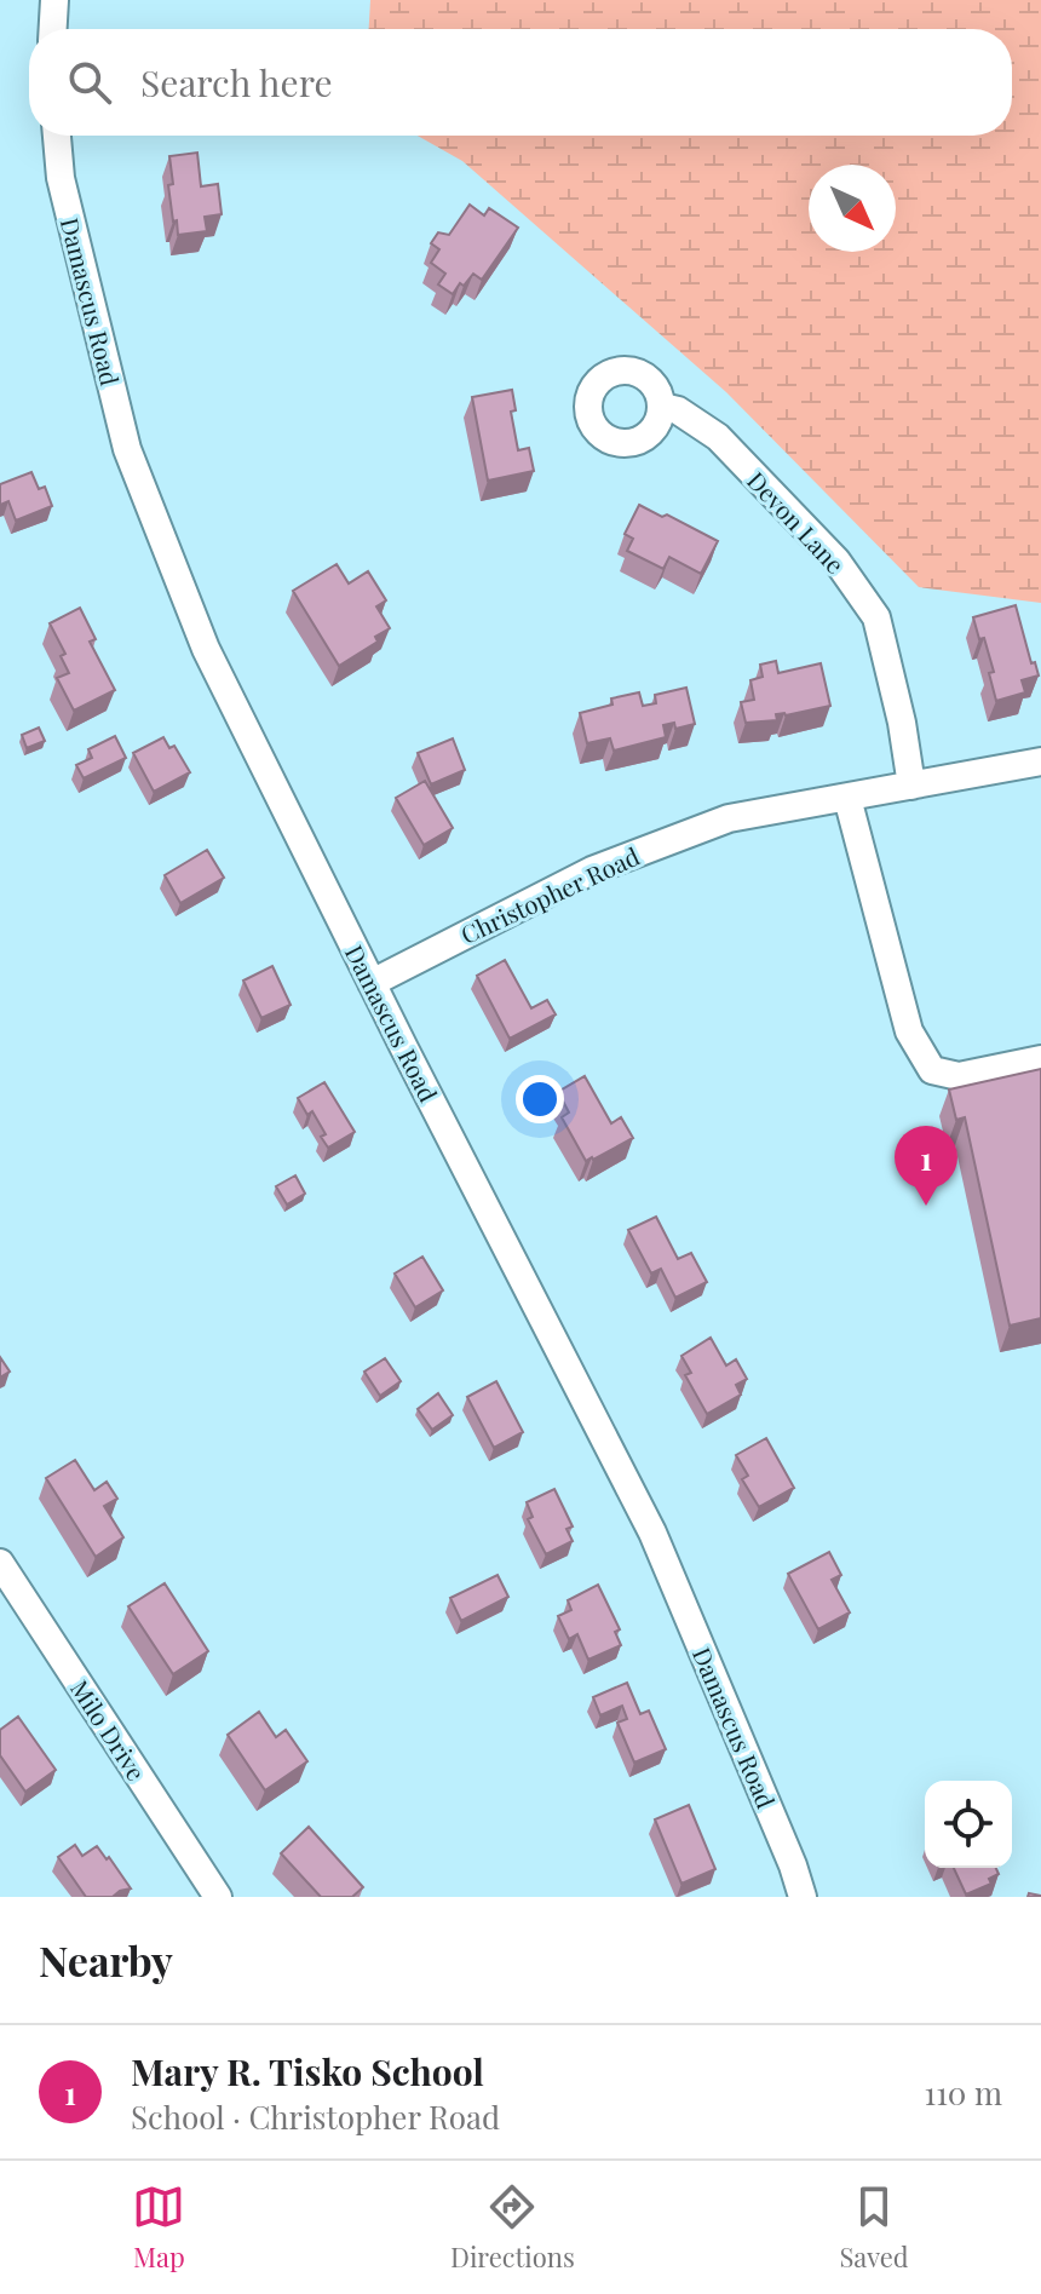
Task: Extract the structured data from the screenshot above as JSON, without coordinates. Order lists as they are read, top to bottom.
{
  "streets": {
    "street": [
      "Damascus Road",
      "Devon Lane",
      "Christopher Road",
      "Milo Drive"
    ]
  },
  "crossings": [
    ["Damascus Road", "Christopher Road"],
    ["Devon Lane", "Christopher Road"]
  ],
  "north": "bottom right",
  "page": {
    "search": "Search here",
    "pins": "1",
    "heading": "Nearby",
    "list": [
      {
        "mark": "1",
        "name": "Mary R. Tisko School",
        "note": "School · Christopher Road",
        "value": "110 m"
      }
    ],
    "nav": ["Map", "Directions", "Saved"]
  }
}
